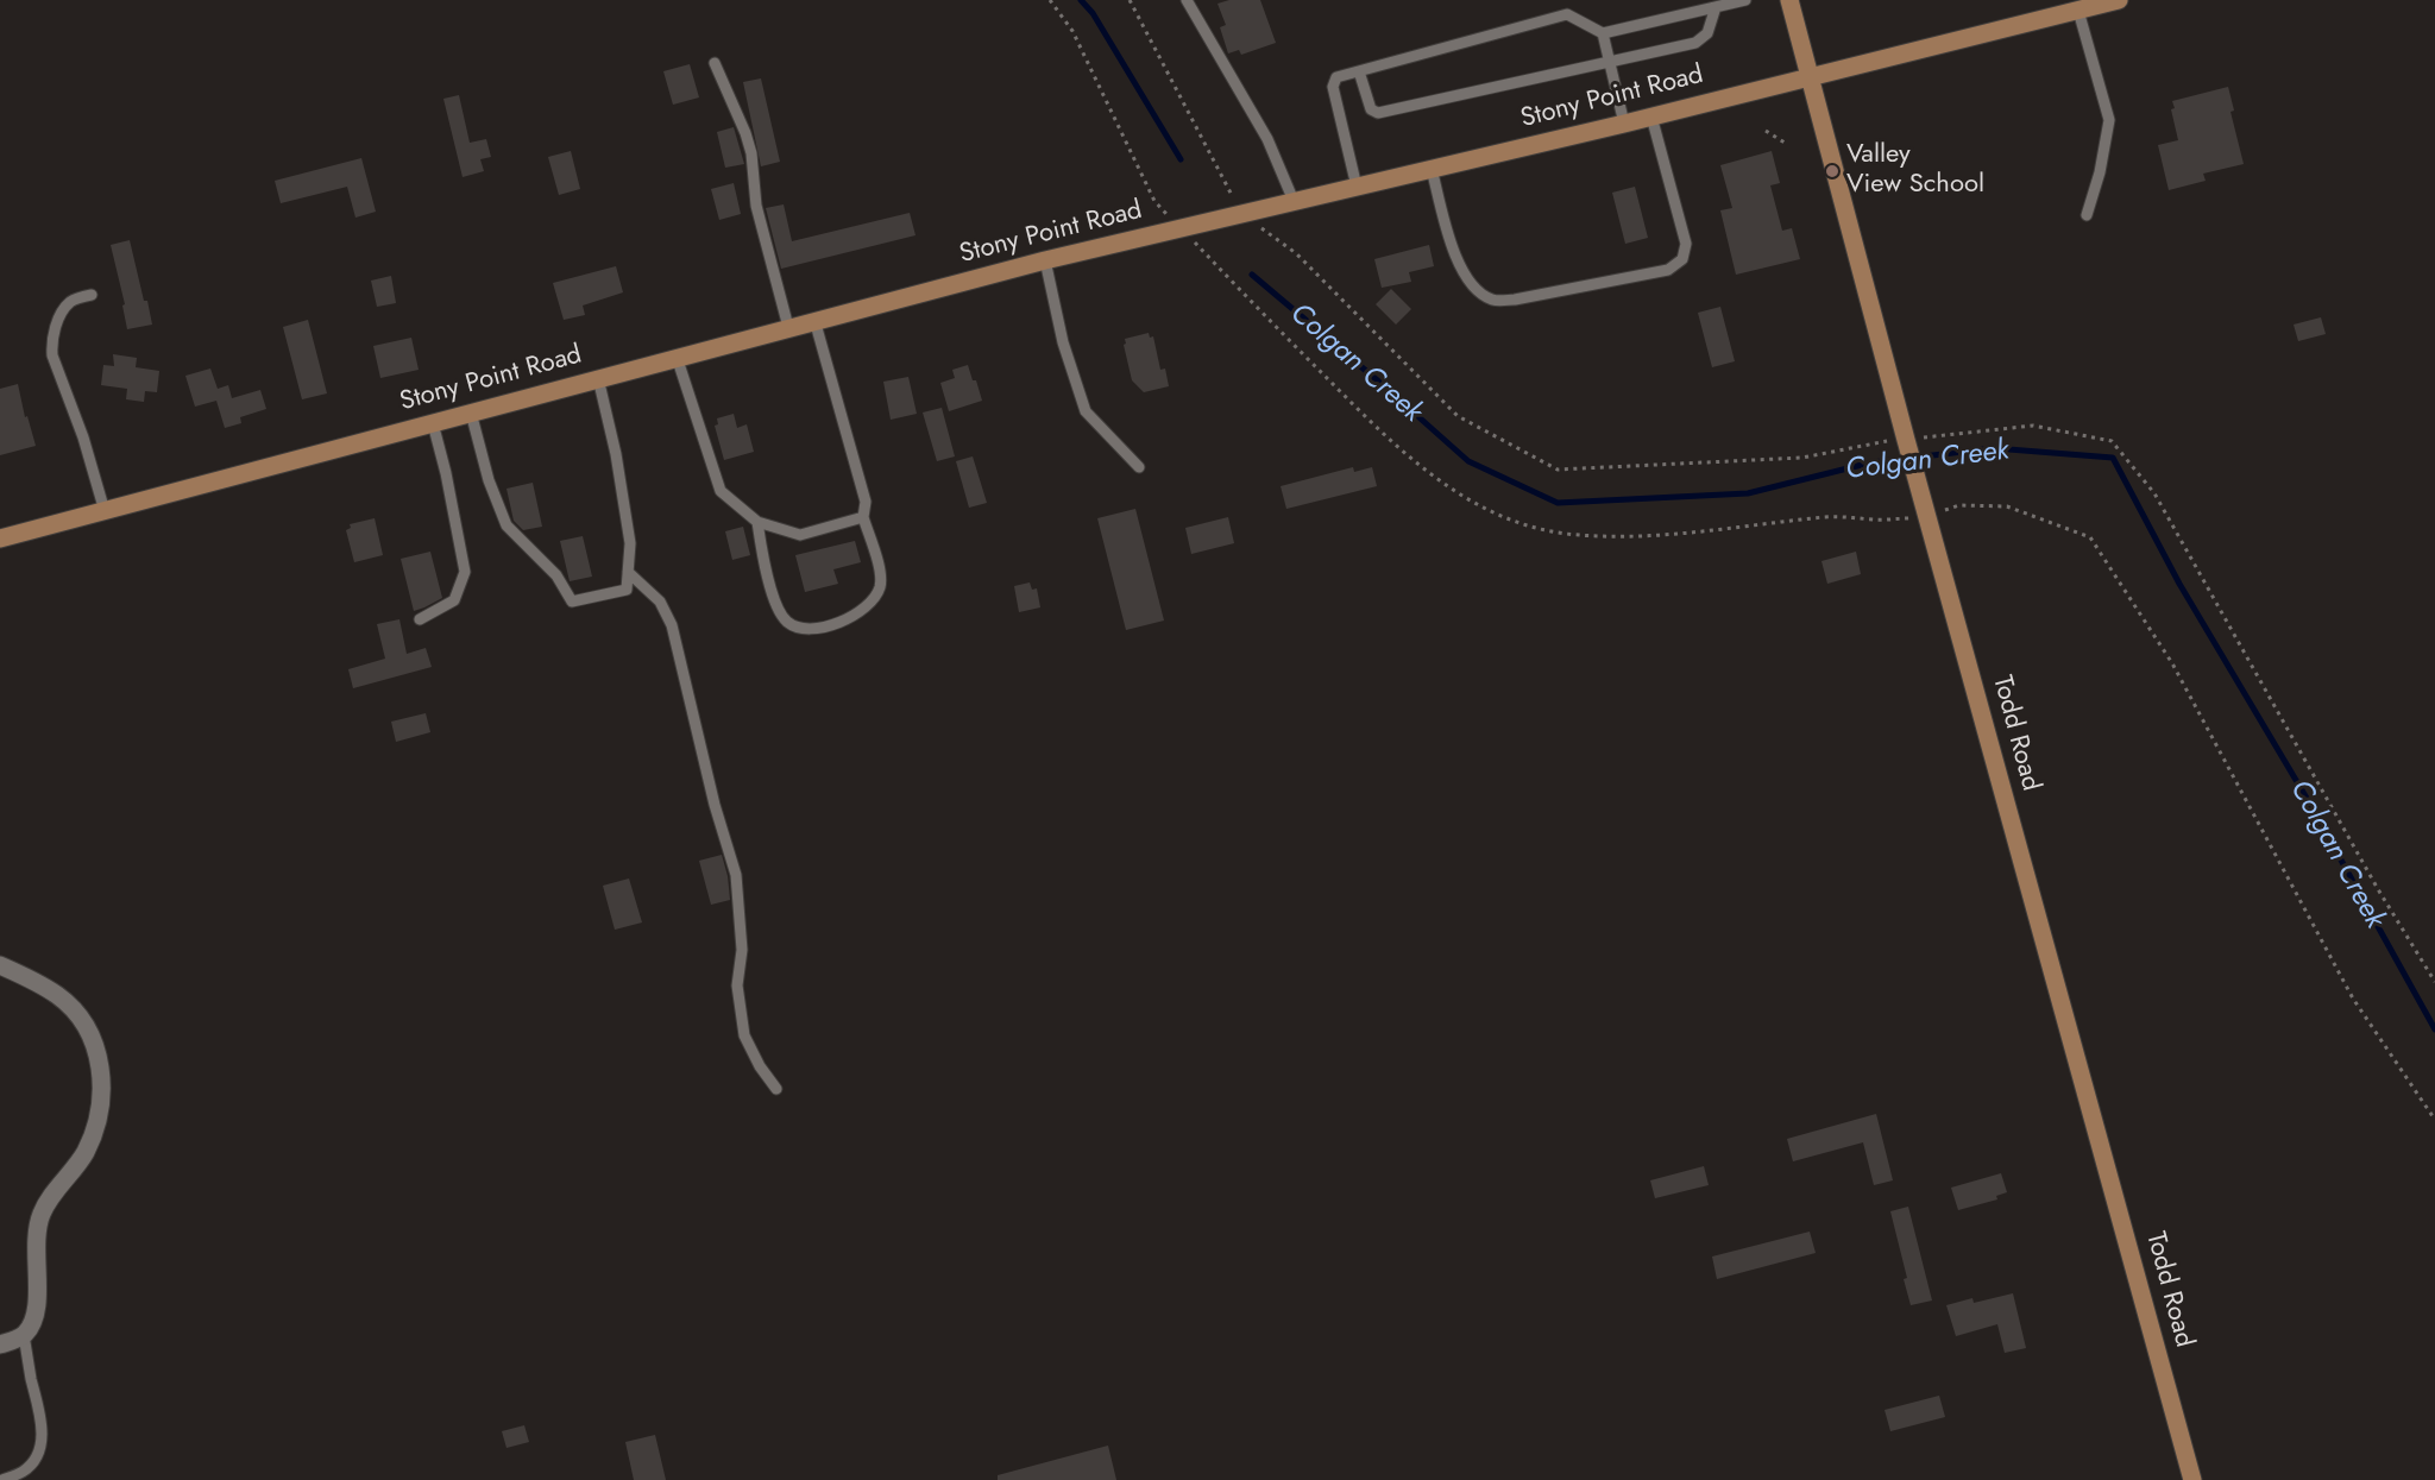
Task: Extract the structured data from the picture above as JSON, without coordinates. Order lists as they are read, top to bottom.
{
  "streets": {
    "main road": ["Stony Point Road", "Todd Road"]
  },
  "crossings": [
    ["Stony Point Road", "Todd Road"]
  ],
  "water": ["Colgan Creek"],
  "places": ["Valley View School"]
}
